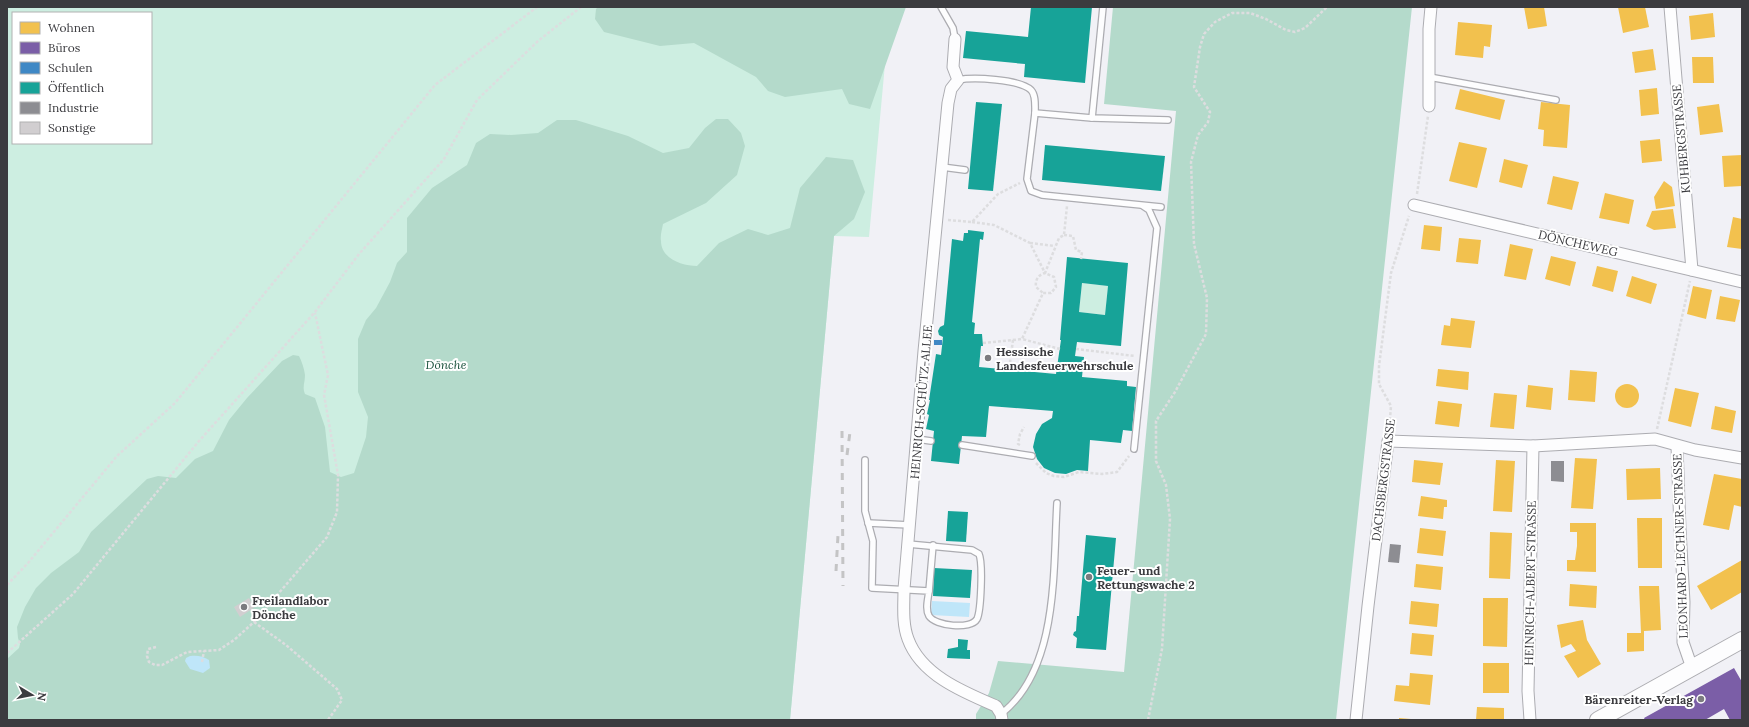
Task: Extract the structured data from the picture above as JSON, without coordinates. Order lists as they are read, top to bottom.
{
  "streets": {
    "street": [
      "KUHBERGSTRASSE",
      "DÖNCHEWEG",
      "HEINRICH-SCHÜTZ-ALLEE",
      "DACHSBERGSTRASSE",
      "LEONHARD-LECHNER-STRASSE",
      "HEINRICH-ALBERT-STRASSE"
    ]
  },
  "crossings": [
    ["KUHBERGSTRASSE", "DÖNCHEWEG"],
    ["DÖNCHEWEG", "DACHSBERGSTRASSE"]
  ],
  "parks": ["Dönche"],
  "places": [
    "Hessische Landesfeuerwehrschule",
    "Feuer- und Rettungswache 2",
    "Freilandlabor Dönche",
    "Bärenreiter-Verlag"
  ],
  "legend": [
    "Wohnen",
    "Büros",
    "Schulen",
    "Öffentlich",
    "Industrie",
    "Sonstige"
  ],
  "north": "right"
}
